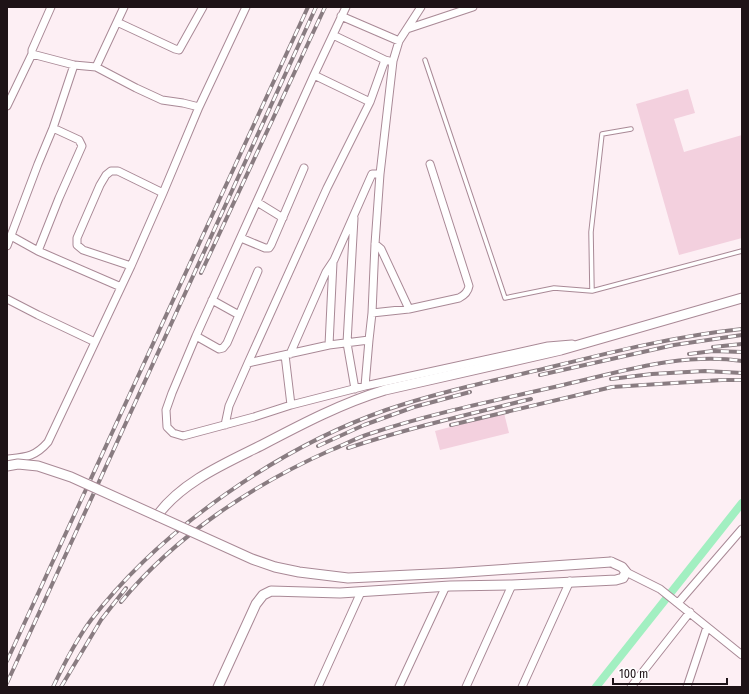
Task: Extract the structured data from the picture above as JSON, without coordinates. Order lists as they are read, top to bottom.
{
  "scale_bar": "100 m"
}
